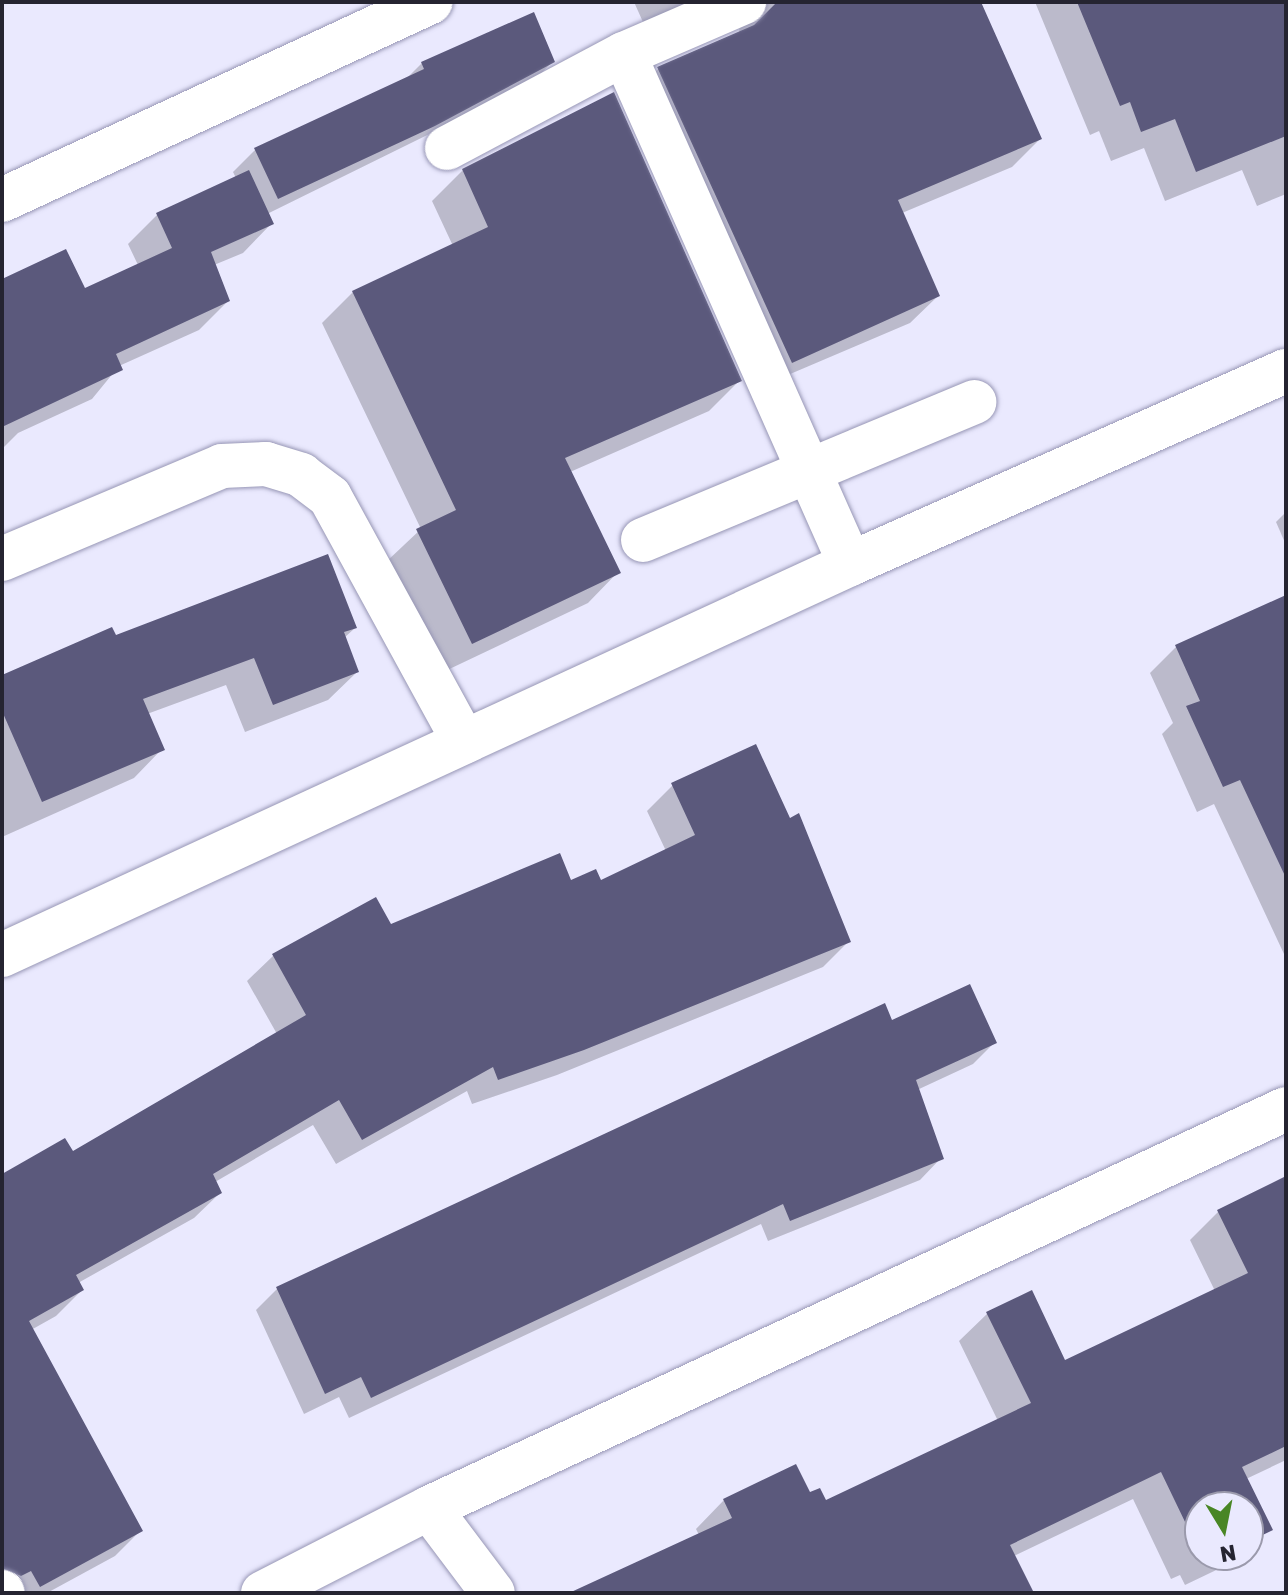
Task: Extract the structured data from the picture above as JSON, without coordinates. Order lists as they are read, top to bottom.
{
  "north": "bottom"
}
